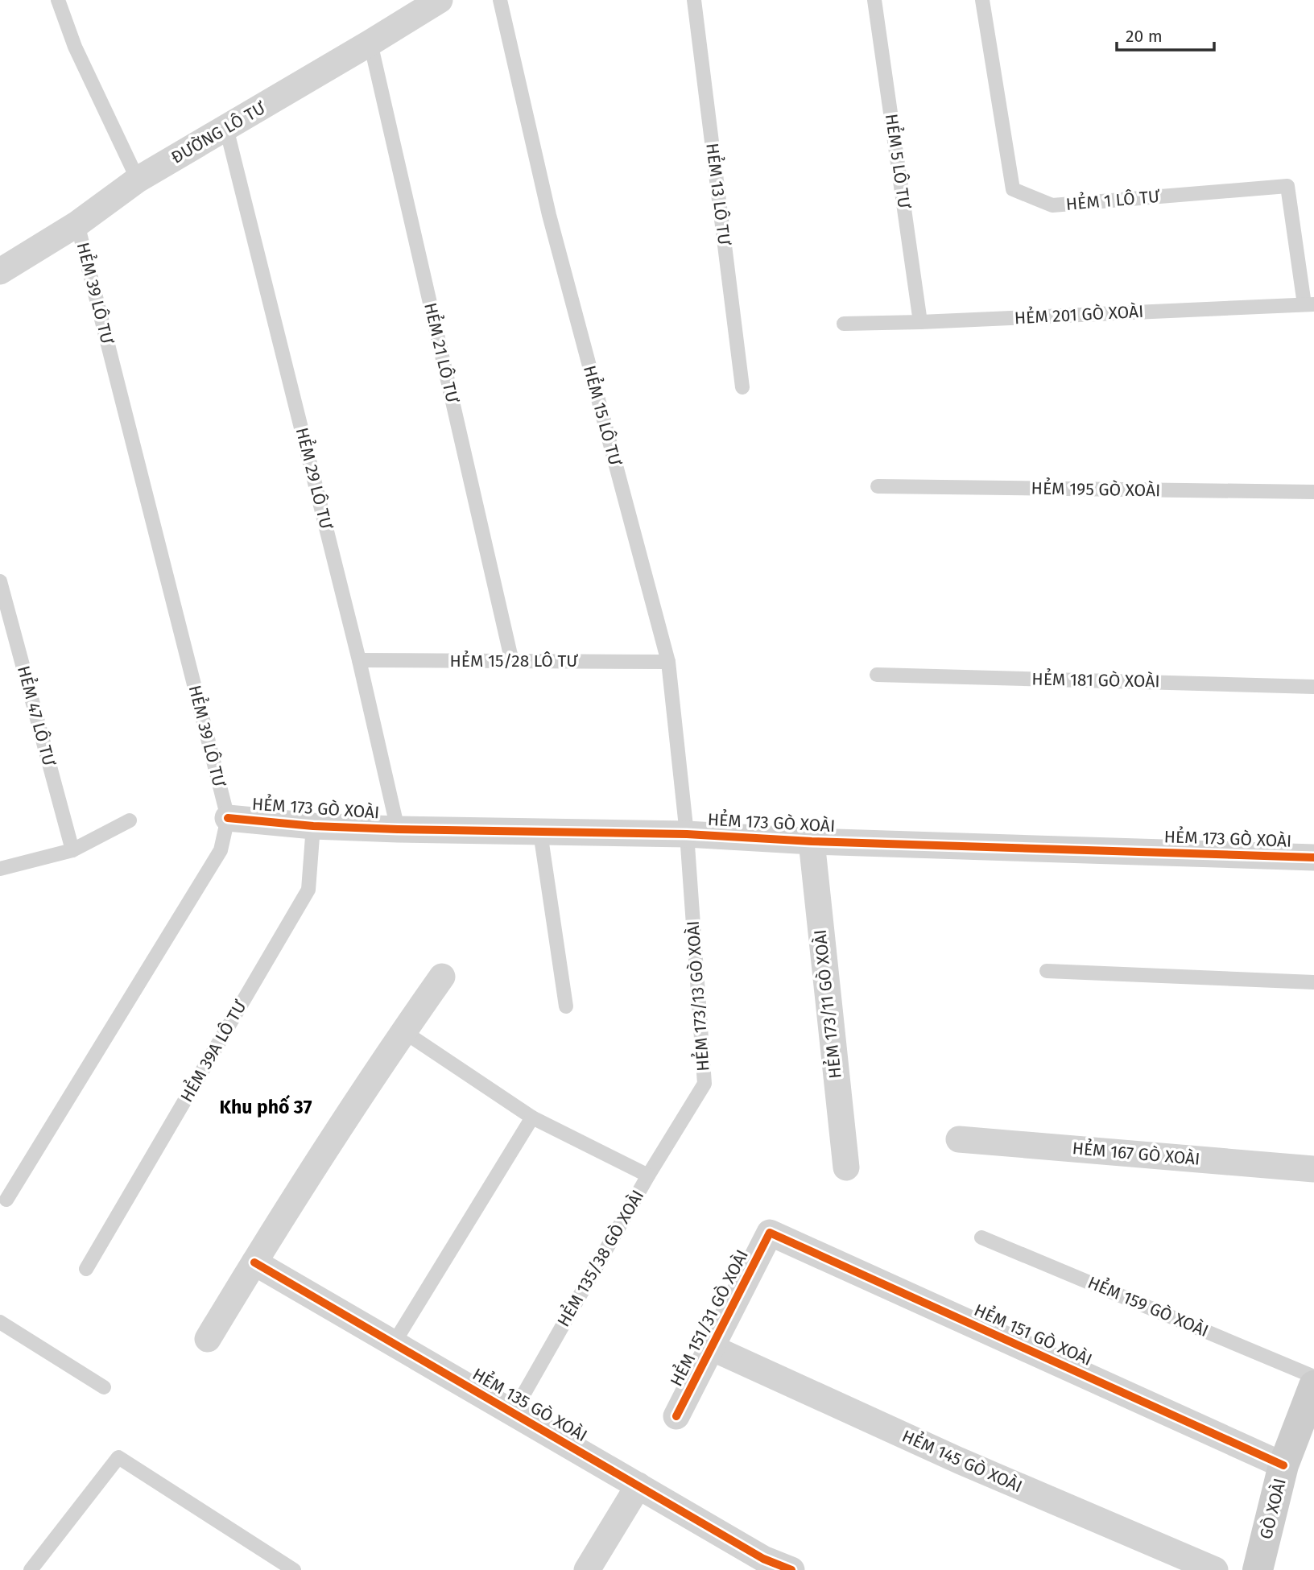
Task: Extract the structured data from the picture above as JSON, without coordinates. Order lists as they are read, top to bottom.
{
  "streets": {
    "street": [
      "ĐƯỜNG LÔ TƯ",
      "HẺM 173 GÒ XOÀI",
      "HẺM 173/11 GÒ XOÀI",
      "HẺM 167 GÒ XOÀI",
      "HẺM 151/31 GÒ XOÀI",
      "HẺM 151 GÒ XOÀI",
      "HẺM 135 GÒ XOÀI",
      "HẺM 145 GÒ XOÀI",
      "GÒ XOÀI"
    ],
    "lane": [
      "HẺM 5 LÔ TƯ",
      "HẺM 13 LÔ TƯ",
      "HẺM 1 LÔ TƯ",
      "HẺM 39 LÔ TƯ",
      "HẺM 201 GÒ XOÀI",
      "HẺM 21 LÔ TƯ",
      "HẺM 15 LÔ TƯ",
      "HẺM 29 LÔ TƯ",
      "HẺM 195 GÒ XOÀI",
      "HẺM 15/28 LÔ TƯ",
      "HẺM 181 GÒ XOÀI",
      "HẺM 47 LÔ TƯ",
      "HẺM 173/13 GÒ XOÀI",
      "HẺM 39A LÔ TƯ",
      "HẺM 135/38 GÒ XOÀI",
      "HẺM 159 GÒ XOÀI"
    ]
  },
  "crossings": [
    ["ĐƯỜNG LÔ TƯ", "HẺM 39 LÔ TƯ"],
    ["ĐƯỜNG LÔ TƯ", "HẺM 21 LÔ TƯ"],
    ["ĐƯỜNG LÔ TƯ", "HẺM 29 LÔ TƯ"],
    ["HẺM 5 LÔ TƯ", "HẺM 201 GÒ XOÀI"],
    ["HẺM 1 LÔ TƯ", "HẺM 201 GÒ XOÀI"],
    ["HẺM 39 LÔ TƯ", "HẺM 173 GÒ XOÀI"],
    ["HẺM 21 LÔ TƯ", "HẺM 15/28 LÔ TƯ"],
    ["HẺM 15 LÔ TƯ", "HẺM 15/28 LÔ TƯ"],
    ["HẺM 15 LÔ TƯ", "HẺM 173 GÒ XOÀI"],
    ["HẺM 15 LÔ TƯ", "HẺM 173/13 GÒ XOÀI"],
    ["HẺM 29 LÔ TƯ", "HẺM 15/28 LÔ TƯ"],
    ["HẺM 29 LÔ TƯ", "HẺM 173 GÒ XOÀI"],
    ["HẺM 173 GÒ XOÀI", "HẺM 173/13 GÒ XOÀI"],
    ["HẺM 173 GÒ XOÀI", "HẺM 173/11 GÒ XOÀI"],
    ["HẺM 173 GÒ XOÀI", "HẺM 39A LÔ TƯ"],
    ["HẺM 173/13 GÒ XOÀI", "HẺM 135/38 GÒ XOÀI"],
    ["HẺM 135/38 GÒ XOÀI", "HẺM 135 GÒ XOÀI"],
    ["HẺM 151/31 GÒ XOÀI", "HẺM 151 GÒ XOÀI"],
    ["HẺM 151/31 GÒ XOÀI", "HẺM 145 GÒ XOÀI"],
    ["HẺM 151 GÒ XOÀI", "GÒ XOÀI"]
  ],
  "districts": ["Khu phố 37"],
  "scale_bar": "20 m"
}
